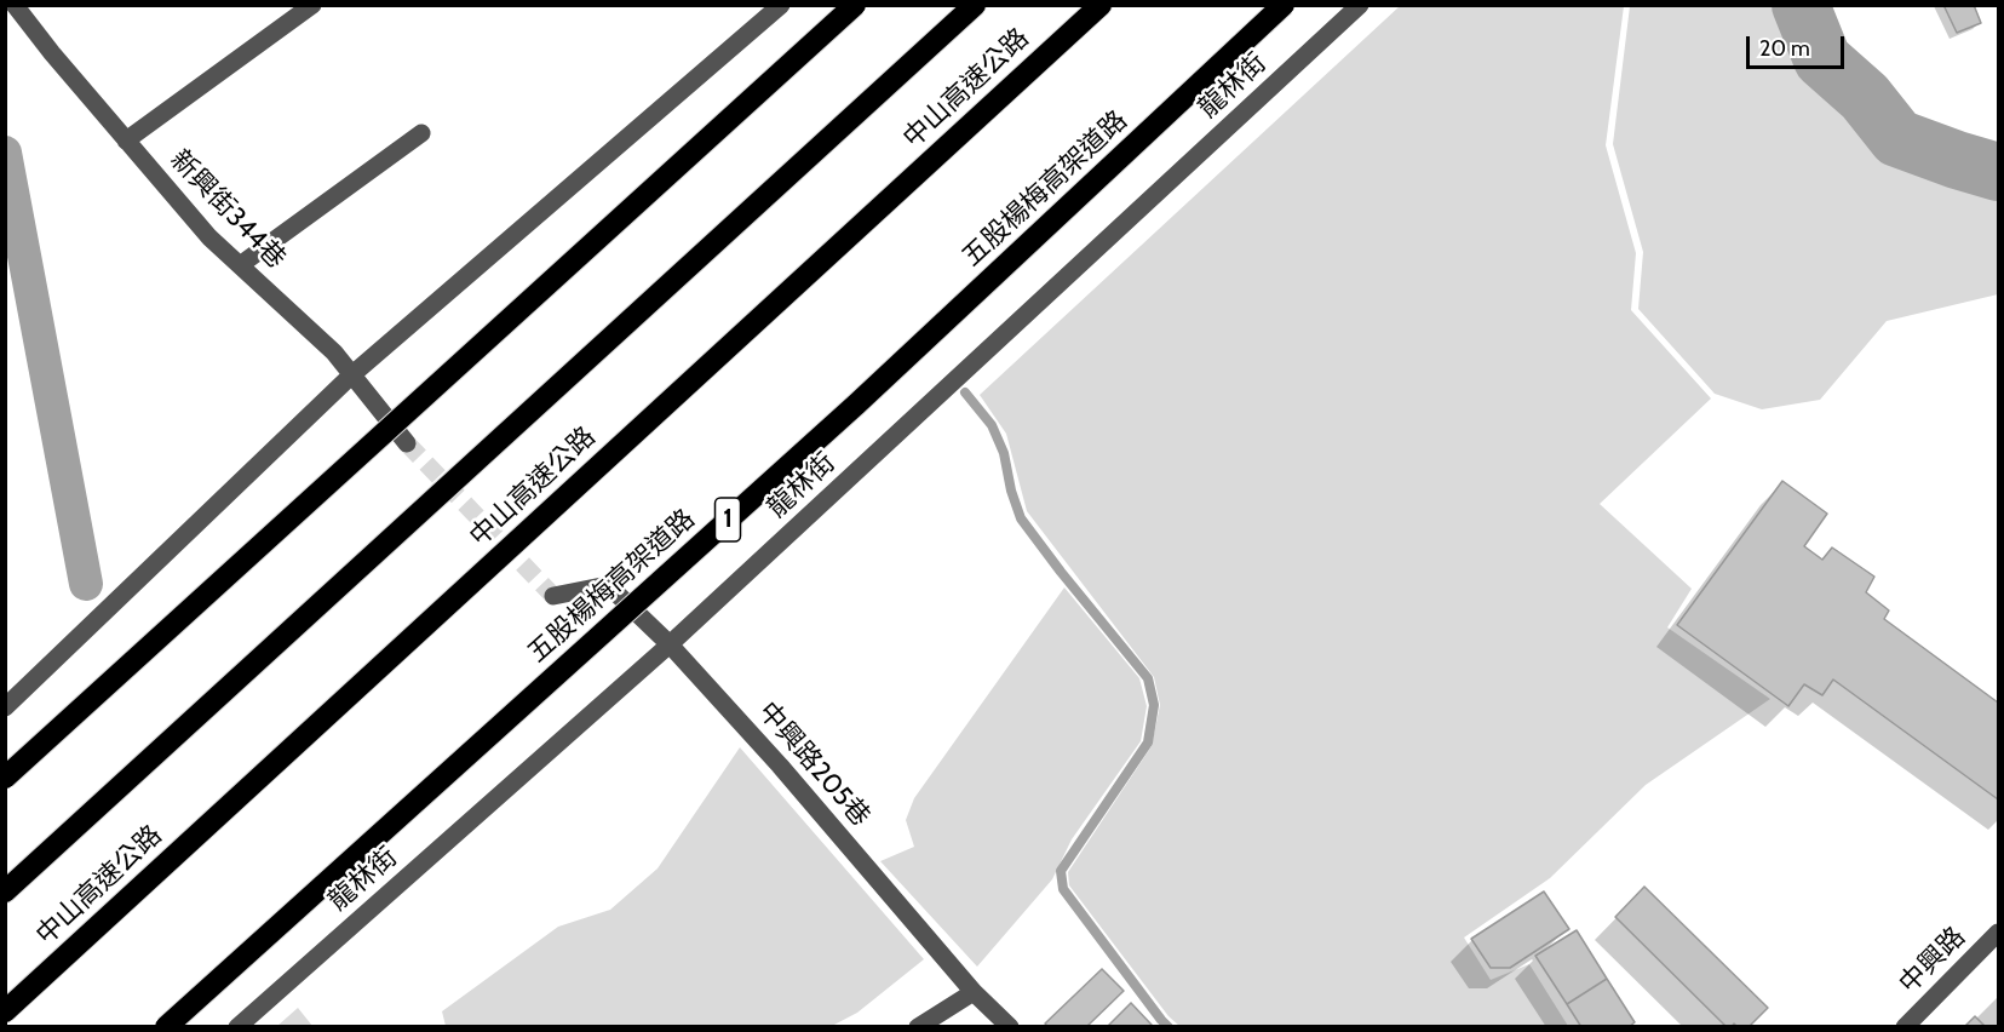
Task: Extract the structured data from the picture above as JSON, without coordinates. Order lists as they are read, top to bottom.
{
  "streets": {
    "highway": ["中山高速公路", "五股楊梅高架道路", "1"],
    "street": [
      "龍林街",
      "新興街344巷",
      "中興路205巷",
      "中興路"
    ]
  },
  "crossings": [
    ["龍林街", "中興路205巷"]
  ],
  "scale_bar": "20 m"
}
